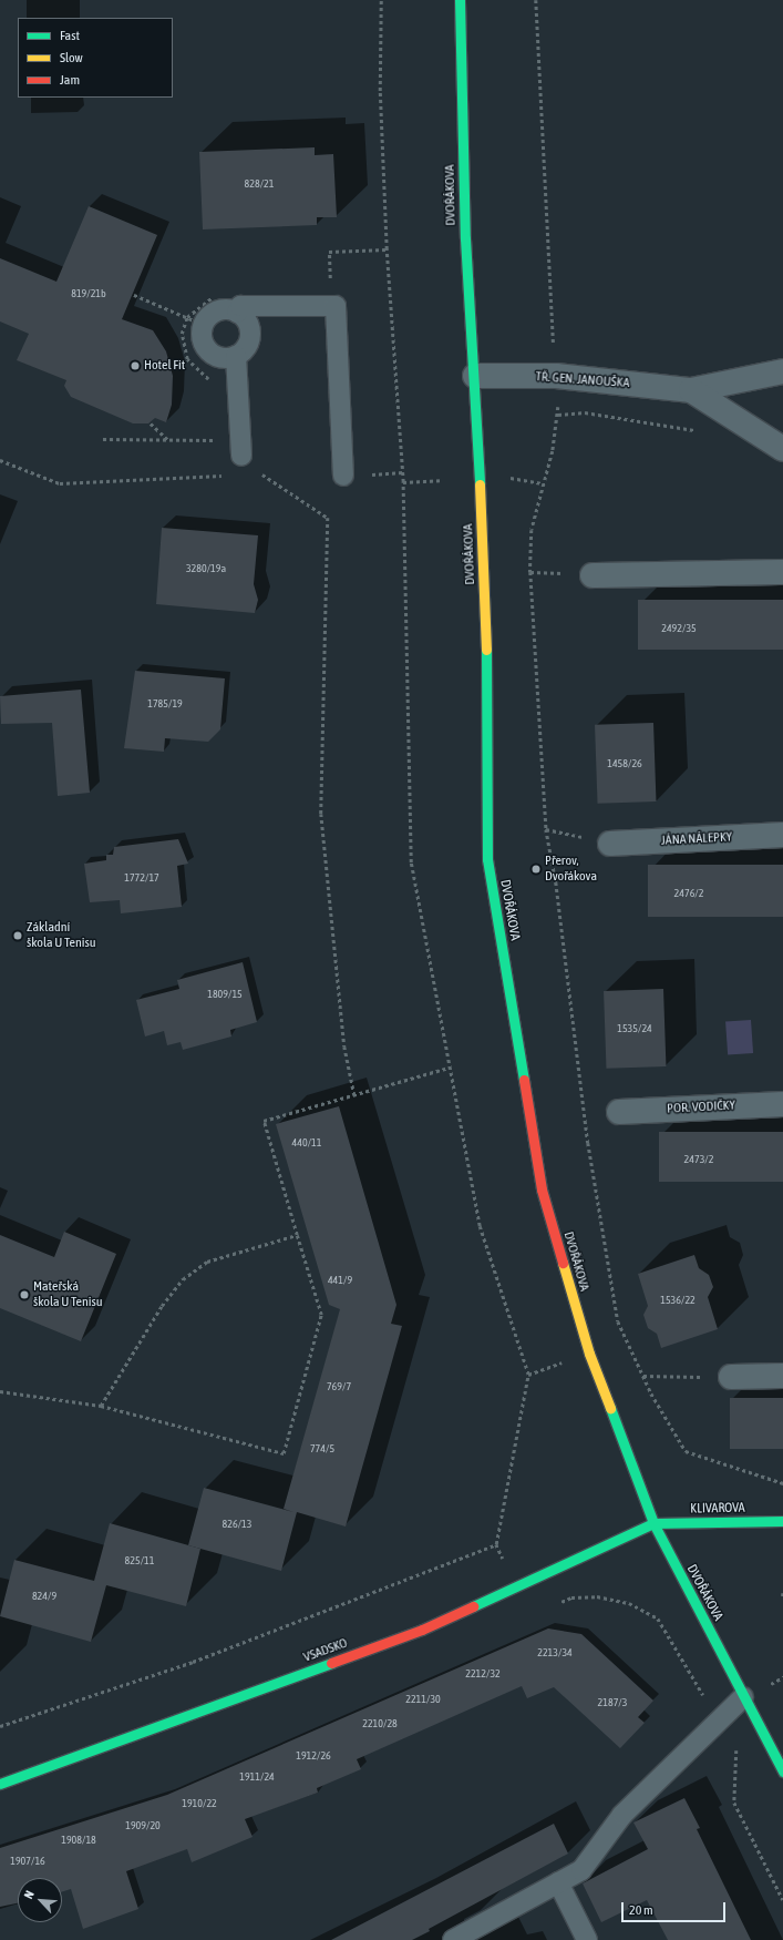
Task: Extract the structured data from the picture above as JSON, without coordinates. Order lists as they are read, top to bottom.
{
  "streets": {
    "main road": ["DVOŘÁKOVA", "KLIVAROVA", "VSADSKO"],
    "street": ["TŘ. GEN. JANOUŠKA", "JÁNA NÁLEPKY", "POR. VODIČKY"]
  },
  "crossings": [
    ["DVOŘÁKOVA", "TŘ. GEN. JANOUŠKA"],
    ["DVOŘÁKOVA", "KLIVAROVA"],
    ["DVOŘÁKOVA", "VSADSKO"],
    ["KLIVAROVA", "VSADSKO"]
  ],
  "places": [
    "Hotel Fit",
    "Přerov, Dvořákova",
    "Základní škola U Tenisu",
    "Mateřská škola U Tenisu"
  ],
  "house_numbers": [
    "828/21",
    "819/21b",
    "3280/19a",
    "2492/35",
    "1785/19",
    "1458/26",
    "1772/17",
    "2476/2",
    "1809/15",
    "1535/24",
    "440/11",
    "2473/2",
    "441/9",
    "1536/22",
    "769/7",
    "774/5",
    "826/13",
    "825/11",
    "824/9",
    "2213/34",
    "2212/32",
    "2211/30",
    "2187/3",
    "2210/28",
    "1912/26",
    "1911/24",
    "1910/22",
    "1909/20",
    "1908/18",
    "1907/16"
  ],
  "legend": ["Fast", "Slow", "Jam"],
  "scale_bar": "20 m",
  "north": "top left"
}
